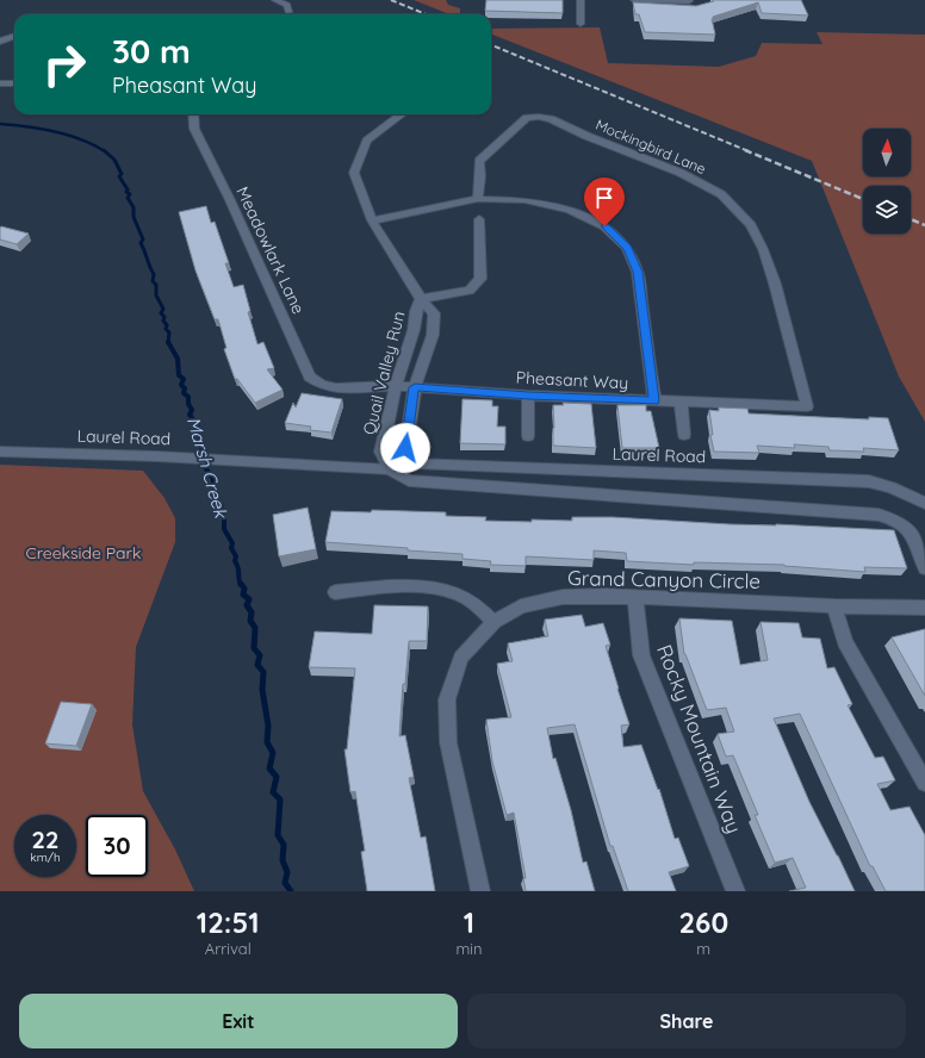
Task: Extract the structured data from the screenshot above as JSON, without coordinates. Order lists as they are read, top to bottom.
{
  "streets": {
    "street": [
      "Mockingbird Lane",
      "Meadowlark Lane",
      "Quail Valley Run",
      "Pheasant Way",
      "Laurel Road",
      "Grand Canyon Circle",
      "Rocky Mountain Way"
    ]
  },
  "crossings": [
    ["Mockingbird Lane", "Pheasant Way"],
    ["Meadowlark Lane", "Pheasant Way"],
    ["Quail Valley Run", "Pheasant Way"],
    ["Quail Valley Run", "Laurel Road"],
    ["Grand Canyon Circle", "Rocky Mountain Way"]
  ],
  "water": ["Marsh Creek"],
  "parks": ["Creekside Park"],
  "north": "top",
  "page": {
    "turn": ["30 m", "Pheasant Way"],
    "speed": "22 km/h",
    "limit": "30",
    "eta": [
      "12:51",
      "Arrival",
      "1",
      "min",
      "260",
      "m"
    ],
    "buttons": ["Exit", "Share"]
  }
}
